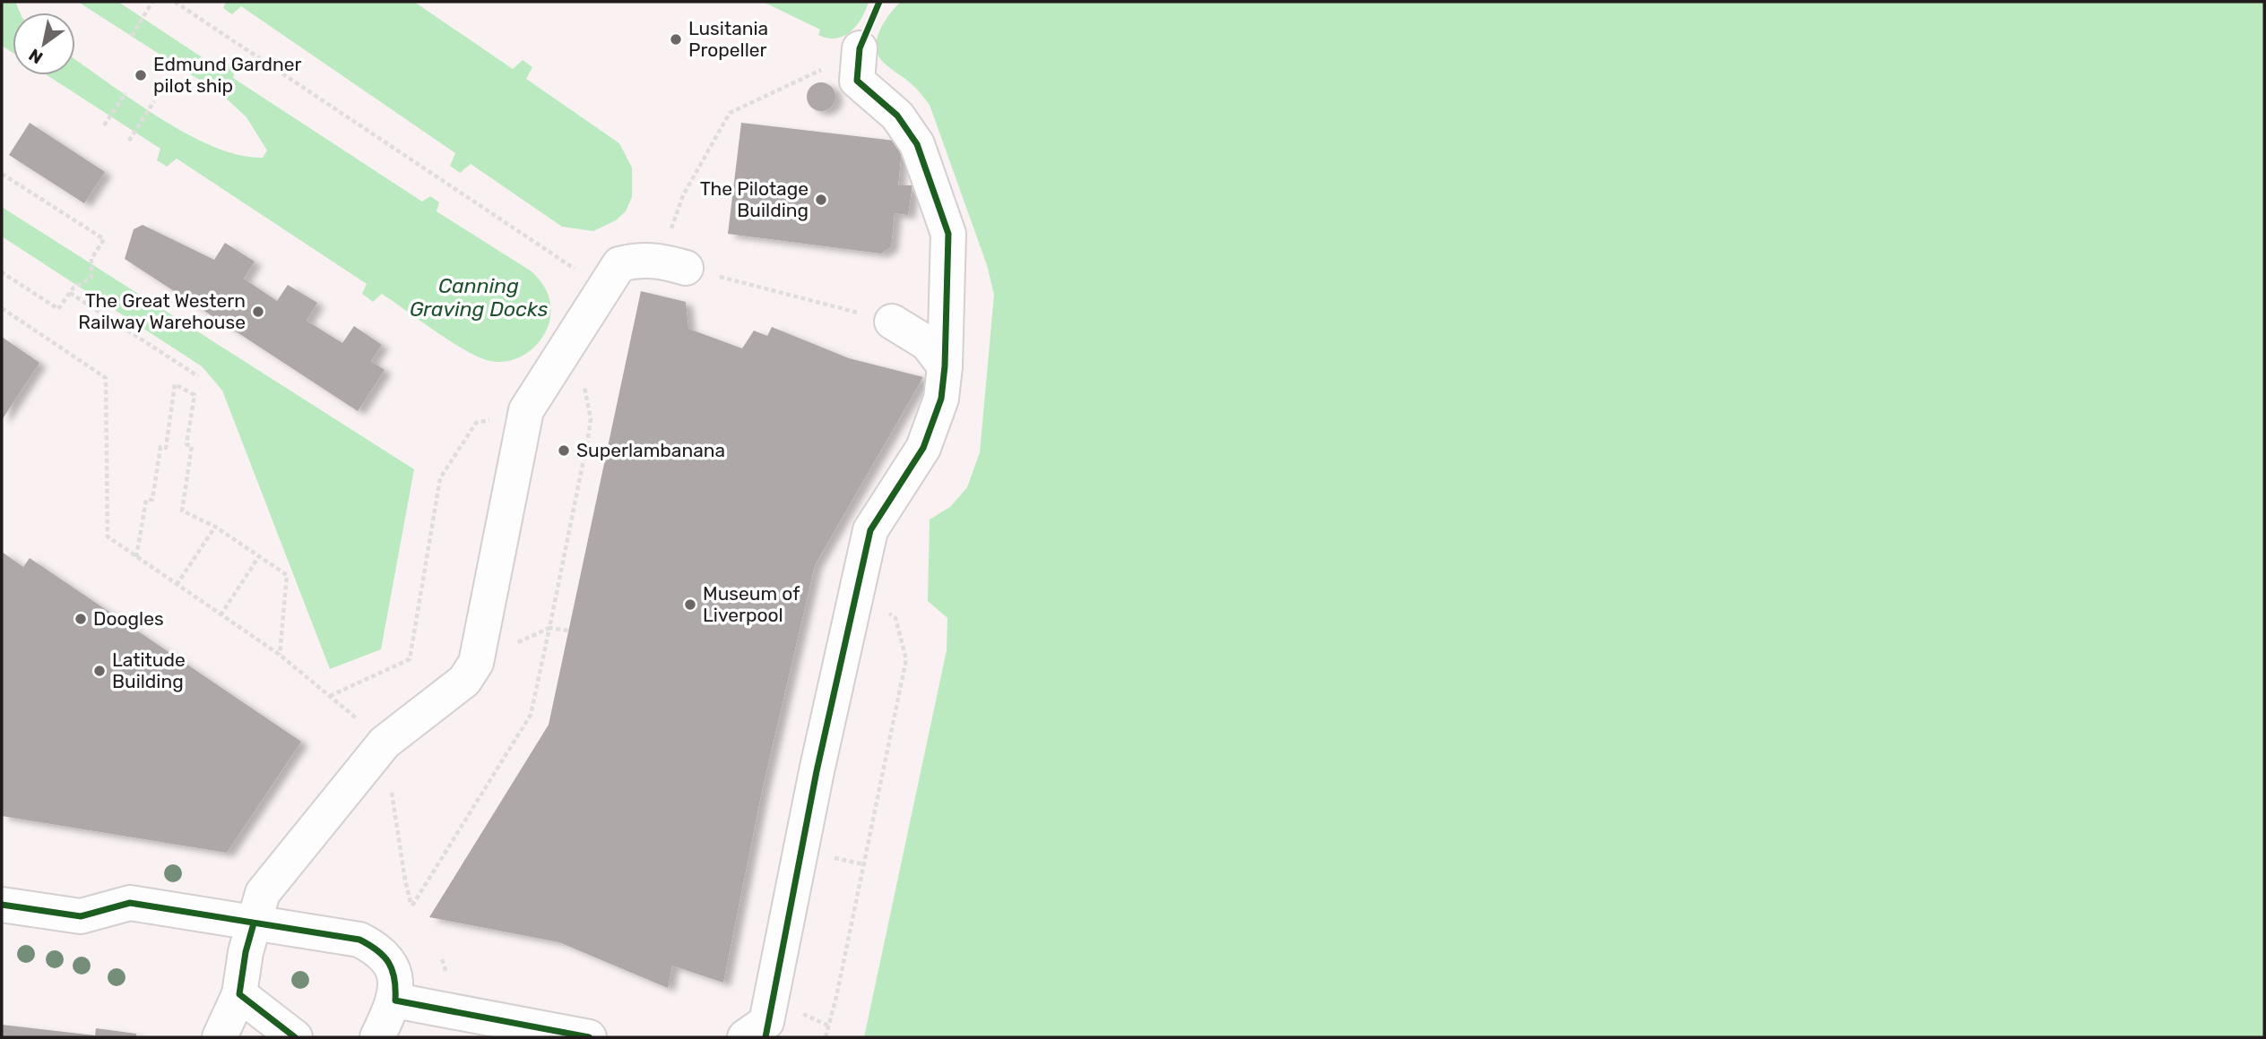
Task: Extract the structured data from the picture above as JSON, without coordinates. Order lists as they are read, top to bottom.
{
  "water": ["Canning Graving Docks"],
  "places": [
    "Lusitania Propeller",
    "Edmund Gardner pilot ship",
    "The Pilotage Building",
    "The Great Western Railway Warehouse",
    "Superlambanana",
    "Museum of Liverpool",
    "Doogles",
    "Latitude Building"
  ],
  "north": "bottom left"
}
